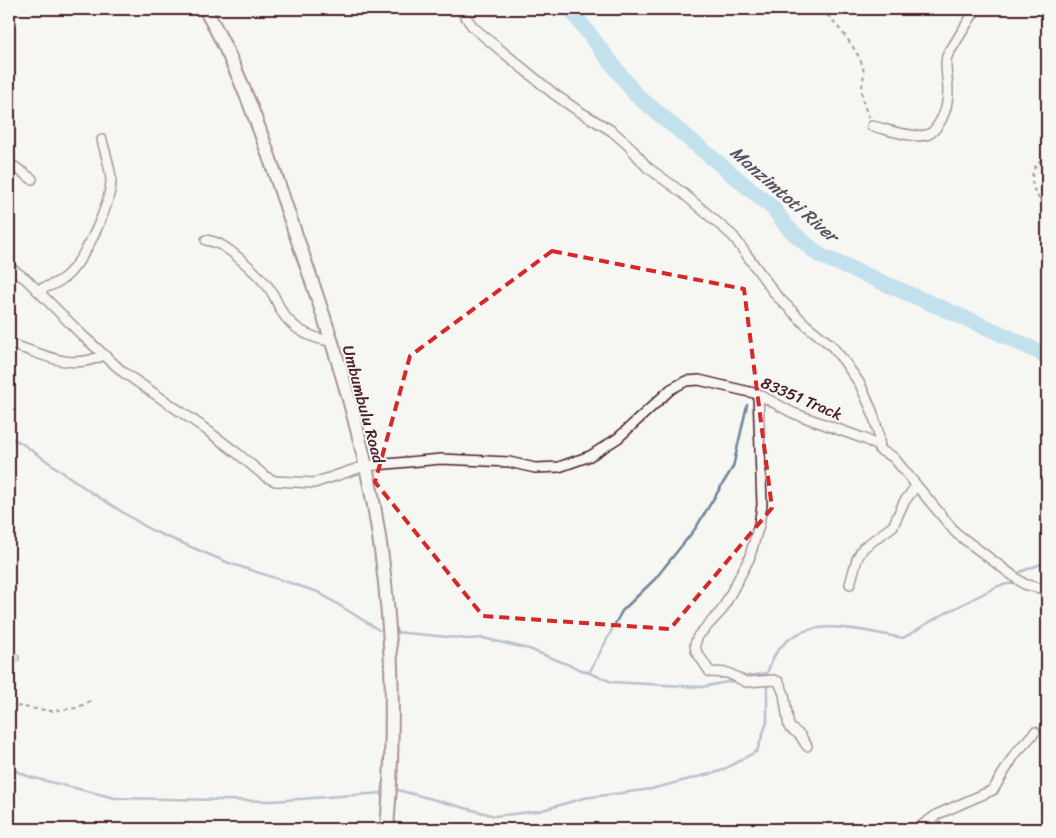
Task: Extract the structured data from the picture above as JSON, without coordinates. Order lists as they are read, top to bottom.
{
  "streets": {
    "main road": ["Umbumbulu Road"],
    "street": ["83351 Track"]
  },
  "crossings": [
    ["83351 Track", "Umbumbulu Road"]
  ],
  "water": ["Manzimtoti River"]
}
